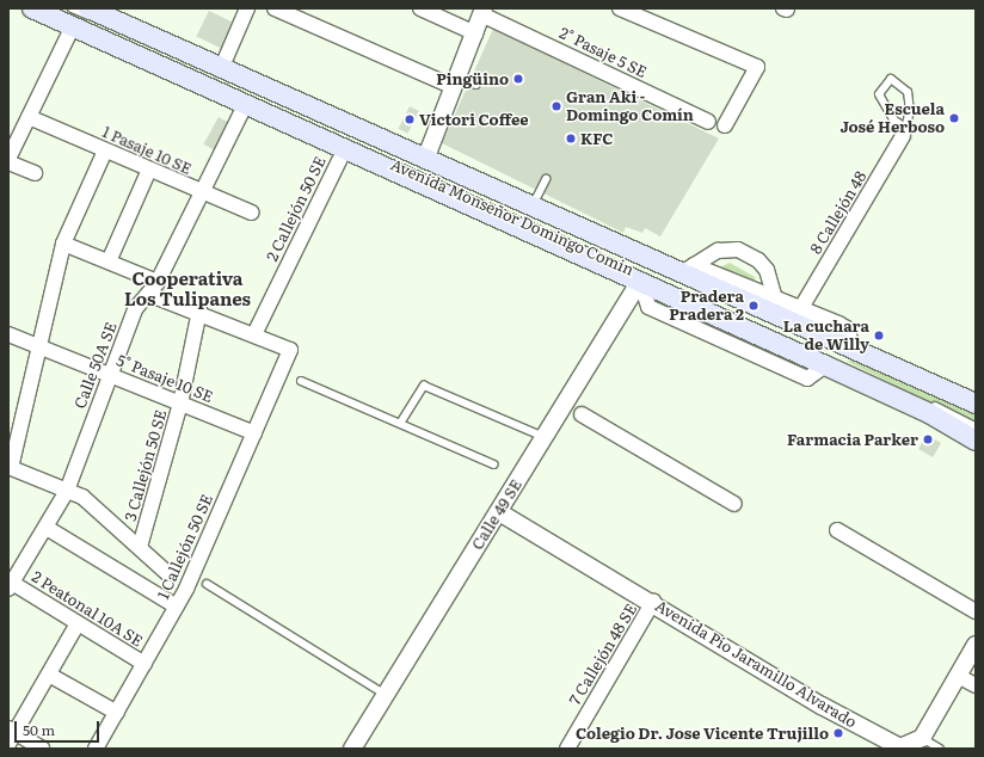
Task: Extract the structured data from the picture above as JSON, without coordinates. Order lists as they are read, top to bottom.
{
  "streets": {
    "main road": ["Avenida Monseñor Domingo Comin"],
    "street": [
      "2° Pasaje 5 SE",
      "1 Pasaje 10 SE",
      "2 Callejón 50 SE",
      "8 Callejón 48",
      "Calle 50A SE",
      "5° Pasaje 10 SE",
      "3 Callejón 50 SE",
      "Calle 49 SE",
      "1 Callejón 50 SE",
      "2 Peatonal 10A SE",
      "7 Callejón 48 SE",
      "Avenida Pío Jaramillo Alvarado"
    ]
  },
  "crossings": [
    ["1 Pasaje 10 SE", "Calle 50A SE"],
    ["2 Callejón 50 SE", "Avenida Monseñor Domingo Comin"],
    ["2 Callejón 50 SE", "1 Callejón 50 SE"],
    ["8 Callejón 48", "Avenida Monseñor Domingo Comin"],
    ["Avenida Monseñor Domingo Comin", "Calle 50A SE"],
    ["Avenida Monseñor Domingo Comin", "Calle 49 SE"],
    ["Calle 50A SE", "5° Pasaje 10 SE"],
    ["Calle 50A SE", "2 Peatonal 10A SE"],
    ["5° Pasaje 10 SE", "3 Callejón 50 SE"],
    ["5° Pasaje 10 SE", "1 Callejón 50 SE"],
    ["Calle 49 SE", "Avenida Pío Jaramillo Alvarado"],
    ["1 Callejón 50 SE", "2 Peatonal 10A SE"],
    ["7 Callejón 48 SE", "Avenida Pío Jaramillo Alvarado"]
  ],
  "districts": ["Cooperativa Los Tulipanes"],
  "places": [
    "Pingüino",
    "Gran Aki - Domingo Comín",
    "Escuela José Herboso",
    "Victori Coffee",
    "KFC",
    "Pradera Pradera 2",
    "La cuchara de Willy",
    "Farmacia Parker",
    "Colegio Dr. Jose Vicente Trujillo"
  ],
  "scale_bar": "50 m"
}
